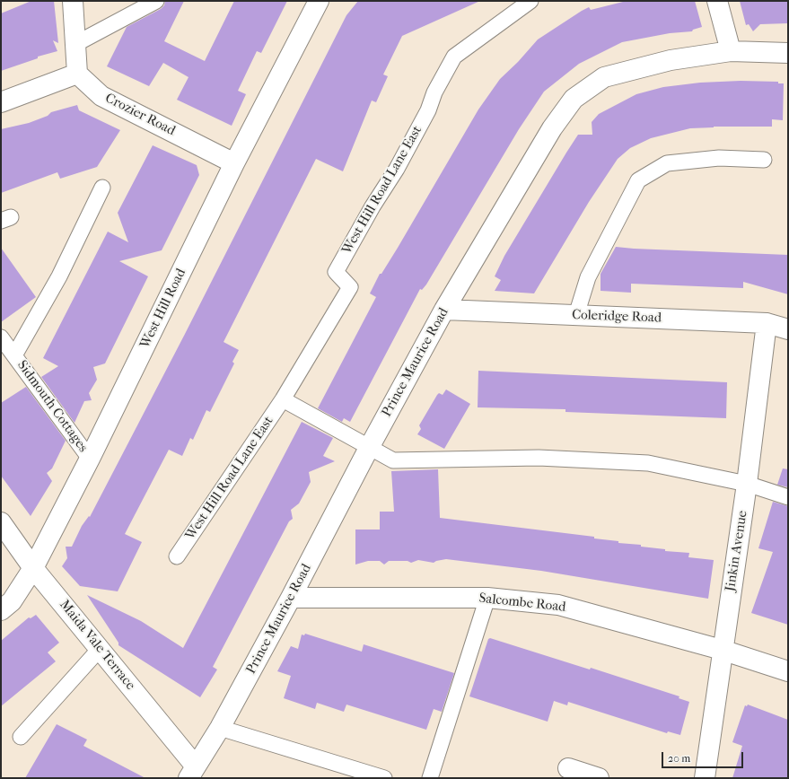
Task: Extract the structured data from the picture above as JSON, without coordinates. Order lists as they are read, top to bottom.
{
  "streets": {
    "street": [
      "Crozier Road",
      "West Hill Road",
      "Coleridge Road",
      "Prince Maurice Road",
      "Jinkin Avenue",
      "Salcombe Road",
      "Maida Vale Terrace"
    ],
    "lane": ["West Hill Road Lane East", "Sidmouth Cottages"]
  },
  "crossings": [
    ["Crozier Road", "West Hill Road"],
    ["West Hill Road", "Sidmouth Cottages"],
    ["West Hill Road", "Maida Vale Terrace"],
    ["Coleridge Road", "Prince Maurice Road"],
    ["Coleridge Road", "Jinkin Avenue"],
    ["Prince Maurice Road", "Salcombe Road"],
    ["Prince Maurice Road", "Maida Vale Terrace"],
    ["Jinkin Avenue", "Salcombe Road"]
  ],
  "scale_bar": "20 m"
}
